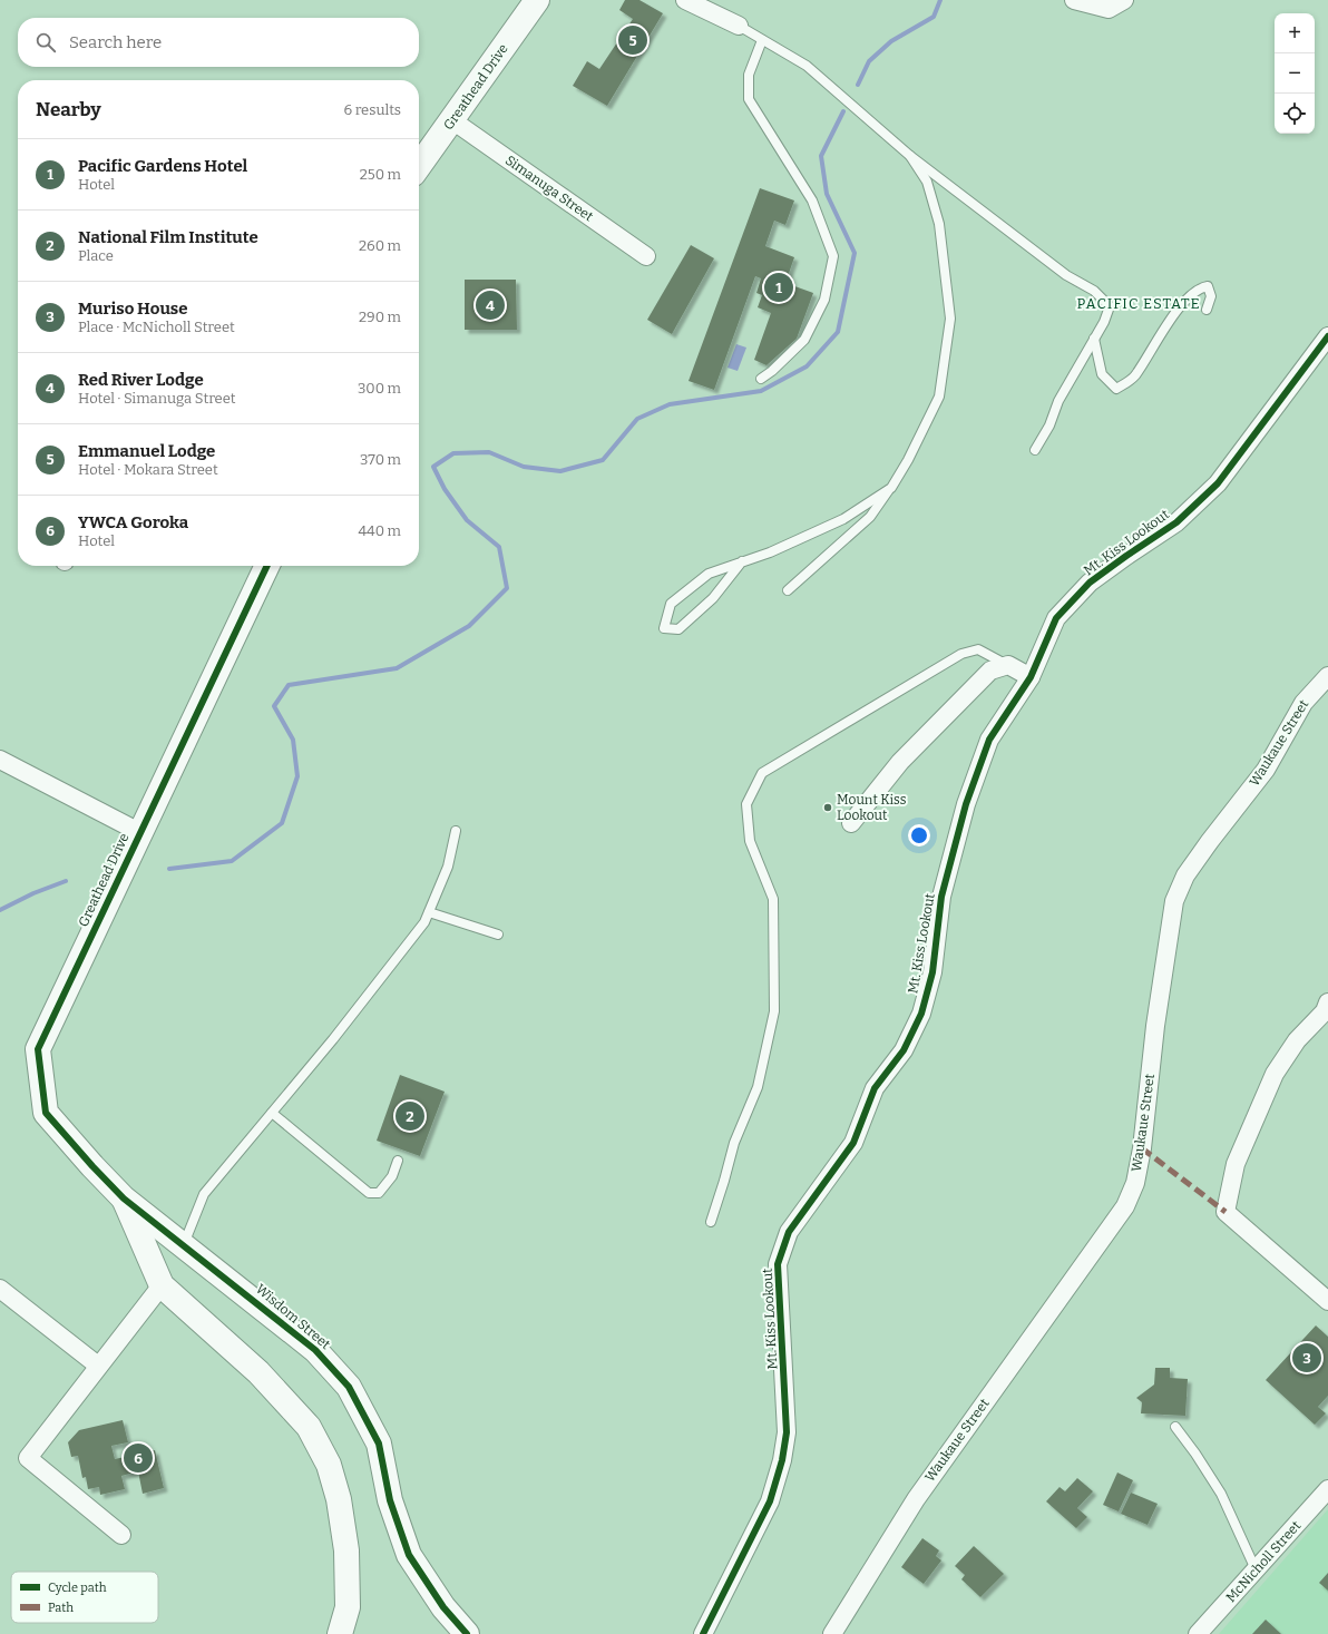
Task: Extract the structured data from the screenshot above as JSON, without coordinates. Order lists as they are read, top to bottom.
{
  "streets": {
    "street": [
      "Greathead Drive",
      "Simanuga Street",
      "Mt. Kiss Lookout",
      "Waukaue Street",
      "Wisdom Street",
      "McNicholl Street"
    ]
  },
  "crossings": [
    ["Greathead Drive", "Simanuga Street"],
    ["Greathead Drive", "Wisdom Street"]
  ],
  "districts": ["PACIFIC ESTATE"],
  "places": ["Mount Kiss Lookout"],
  "legend": ["Cycle path", "Path"],
  "page": {
    "map_buttons": ["+", "−"],
    "search": "Search here",
    "pins": [
      "5",
      "1",
      "4",
      "2",
      "3",
      "6"
    ],
    "heading": ["Nearby", "6 results"],
    "list": [
      {
        "mark": "1",
        "name": "Pacific Gardens Hotel",
        "note": "Hotel",
        "value": "250 m"
      },
      {
        "mark": "2",
        "name": "National Film Institute",
        "note": "Place",
        "value": "260 m"
      },
      {
        "mark": "3",
        "name": "Muriso House",
        "note": "Place · McNicholl Street",
        "value": "290 m"
      },
      {
        "mark": "4",
        "name": "Red River Lodge",
        "note": "Hotel · Simanuga Street",
        "value": "300 m"
      },
      {
        "mark": "5",
        "name": "Emmanuel Lodge",
        "note": "Hotel · Mokara Street",
        "value": "370 m"
      },
      {
        "mark": "6",
        "name": "YWCA Goroka",
        "note": "Hotel",
        "value": "440 m"
      }
    ]
  }
}
